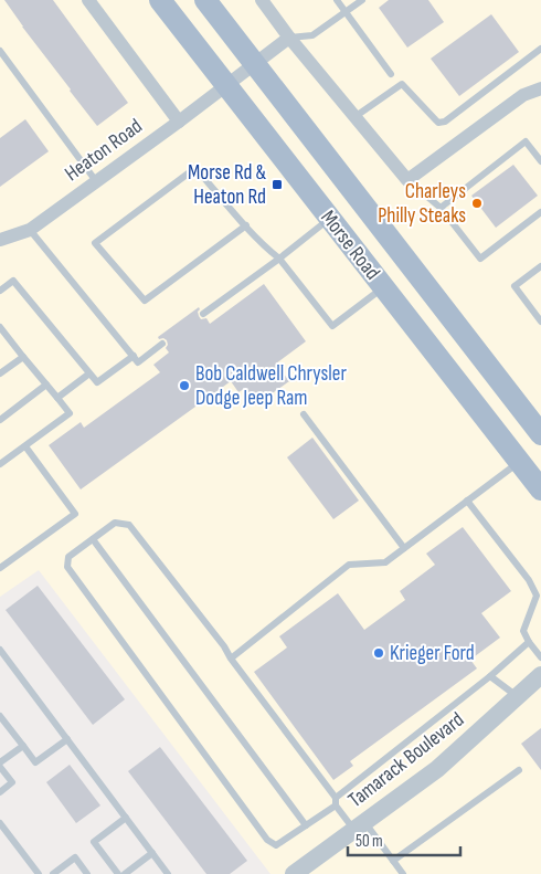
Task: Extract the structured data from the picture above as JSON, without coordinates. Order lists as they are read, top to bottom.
{
  "streets": {
    "main road": ["Morse Road"],
    "street": ["Heaton Road", "Tamarack Boulevard"]
  },
  "crossings": [
    ["Heaton Road", "Morse Road"]
  ],
  "places": {
    "transit": ["Morse Rd & Heaton Rd"],
    "other": ["Charleys Philly Steaks", "Bob Caldwell Chrysler Dodge Jeep Ram", "Krieger Ford"]
  },
  "scale_bar": "50 m"
}
